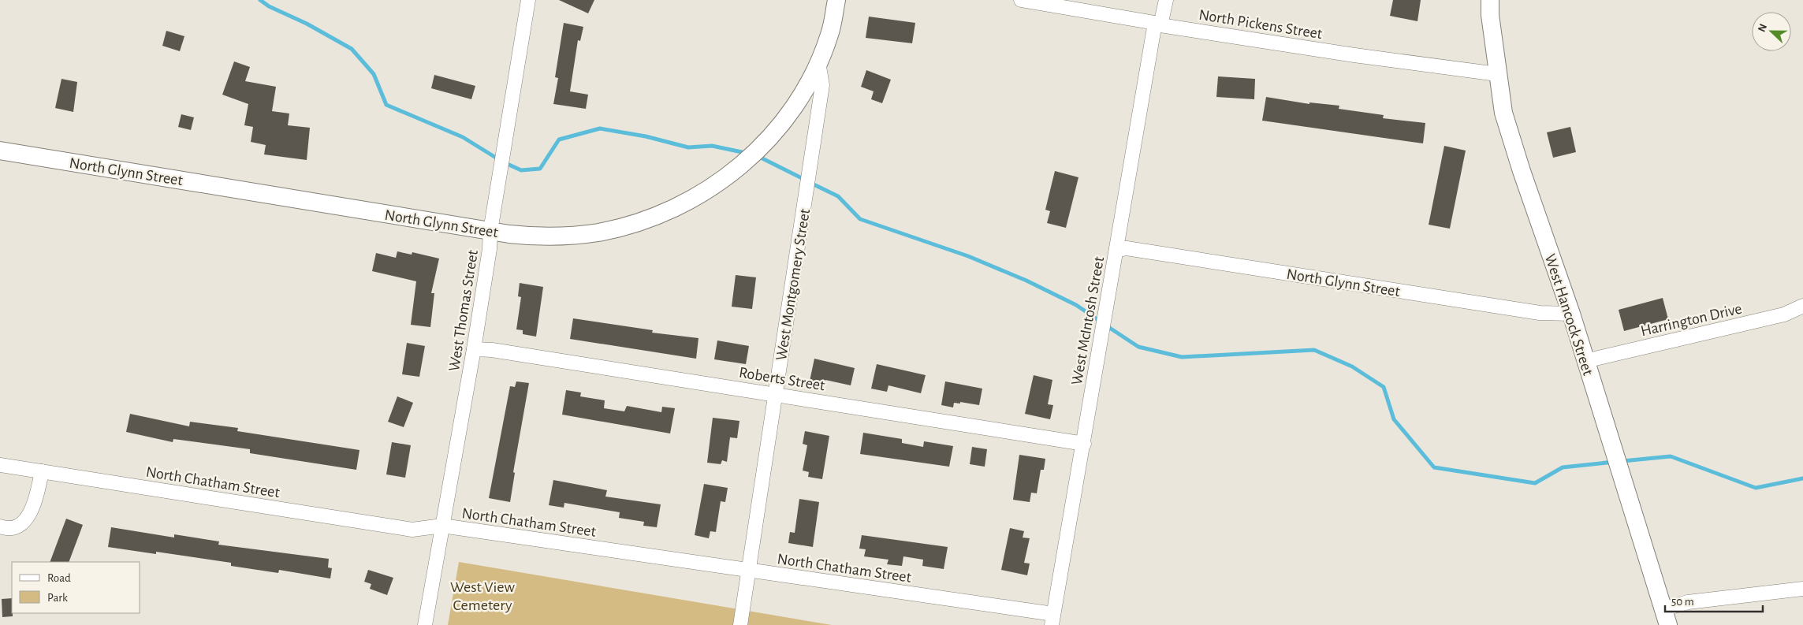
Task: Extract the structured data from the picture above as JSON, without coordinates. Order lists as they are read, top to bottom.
{
  "streets": {
    "main road": ["North Glynn Street", "West Hancock Street"],
    "street": [
      "North Pickens Street",
      "West Montgomery Street",
      "West Thomas Street",
      "Harrington Drive",
      "West McIntosh Street",
      "Roberts Street",
      "North Chatham Street"
    ]
  },
  "crossings": [
    ["North Pickens Street", "West Hancock Street"],
    ["North Pickens Street", "West McIntosh Street"],
    ["North Glynn Street", "West Montgomery Street"],
    ["North Glynn Street", "West Thomas Street"],
    ["North Glynn Street", "West Hancock Street"],
    ["North Glynn Street", "West McIntosh Street"],
    ["West Montgomery Street", "Roberts Street"],
    ["West Montgomery Street", "North Chatham Street"],
    ["West Thomas Street", "Roberts Street"],
    ["West Thomas Street", "North Chatham Street"],
    ["West Hancock Street", "Harrington Drive"],
    ["West McIntosh Street", "Roberts Street"],
    ["West McIntosh Street", "North Chatham Street"]
  ],
  "parks": ["West View Cemetery"],
  "legend": ["Road", "Park"],
  "scale_bar": "50 m",
  "north": "left"
}
